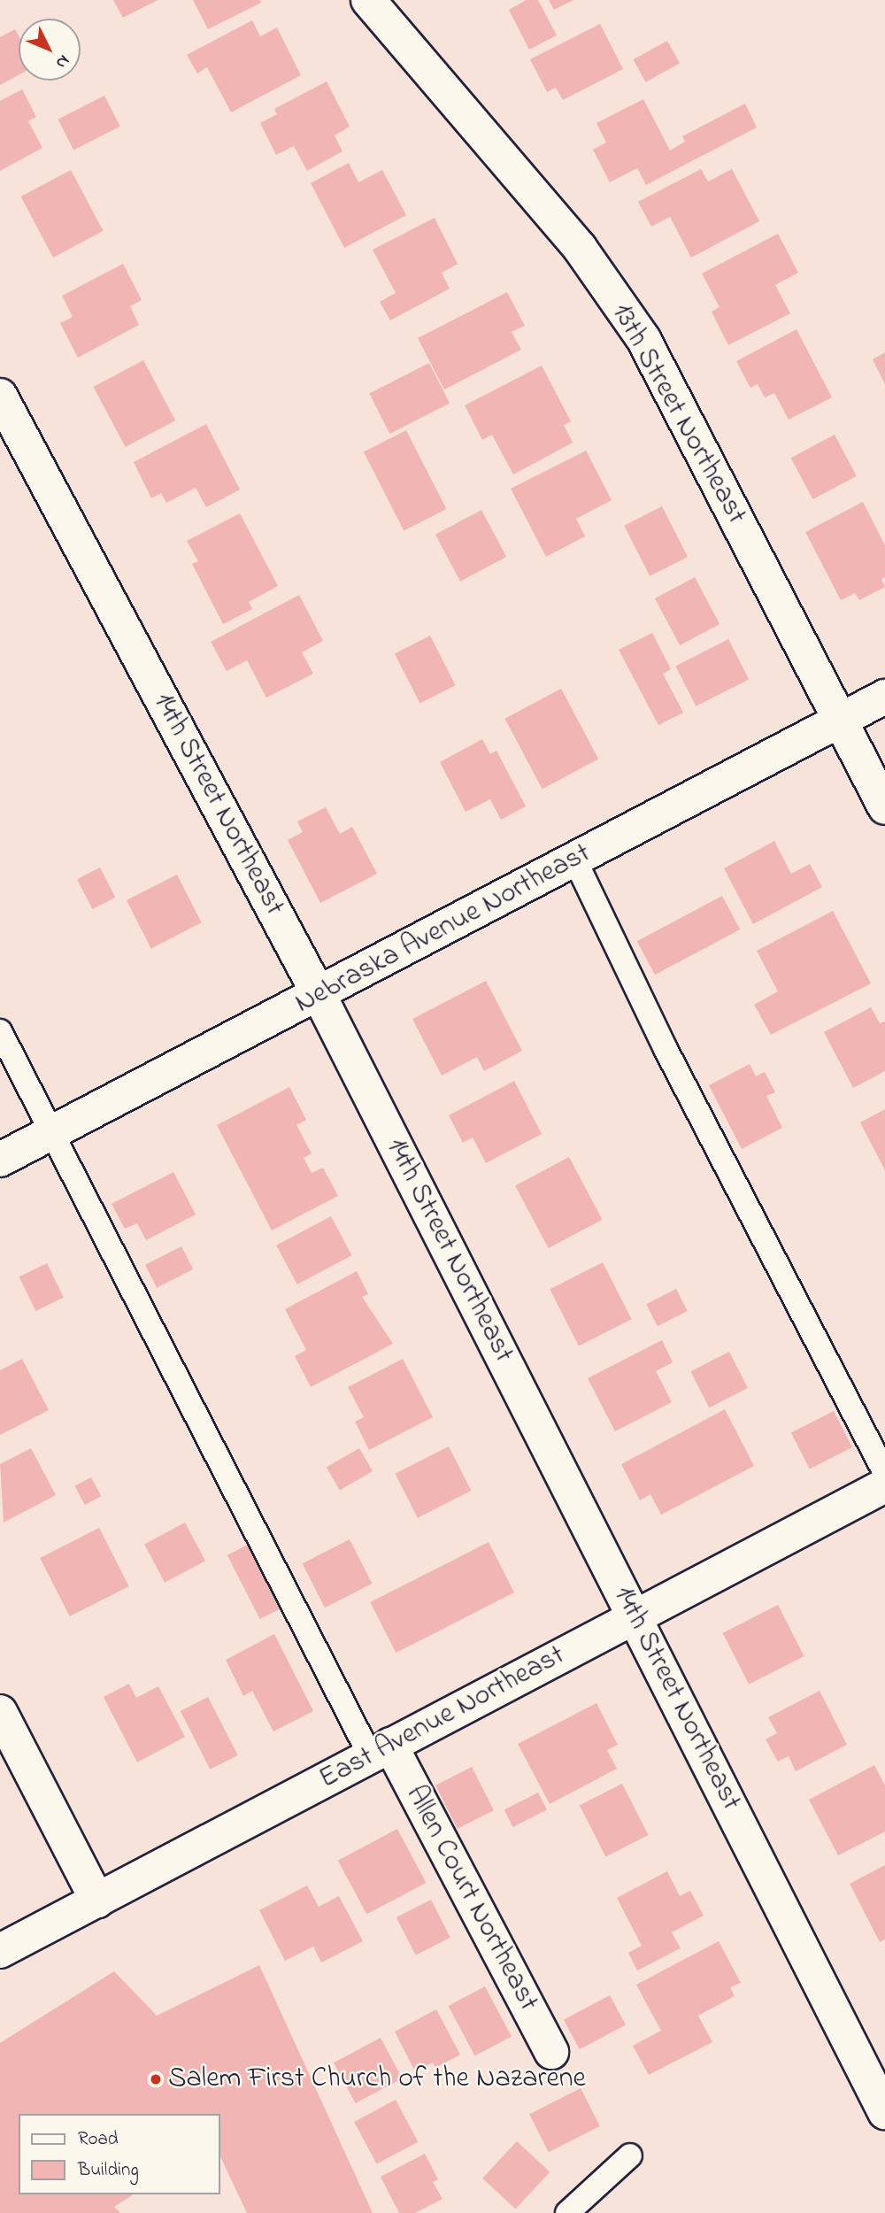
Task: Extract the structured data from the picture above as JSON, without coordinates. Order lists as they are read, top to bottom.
{
  "streets": {
    "street": [
      "13th Street Northeast",
      "14th Street Northeast",
      "Nebraska Avenue Northeast",
      "East Avenue Northeast",
      "Allen Court Northeast"
    ]
  },
  "crossings": [
    ["13th Street Northeast", "Nebraska Avenue Northeast"],
    ["14th Street Northeast", "Nebraska Avenue Northeast"],
    ["14th Street Northeast", "East Avenue Northeast"],
    ["East Avenue Northeast", "Allen Court Northeast"]
  ],
  "places": ["Salem First Church of the Nazarene"],
  "legend": ["Road", "Building"],
  "north": "bottom right"
}
